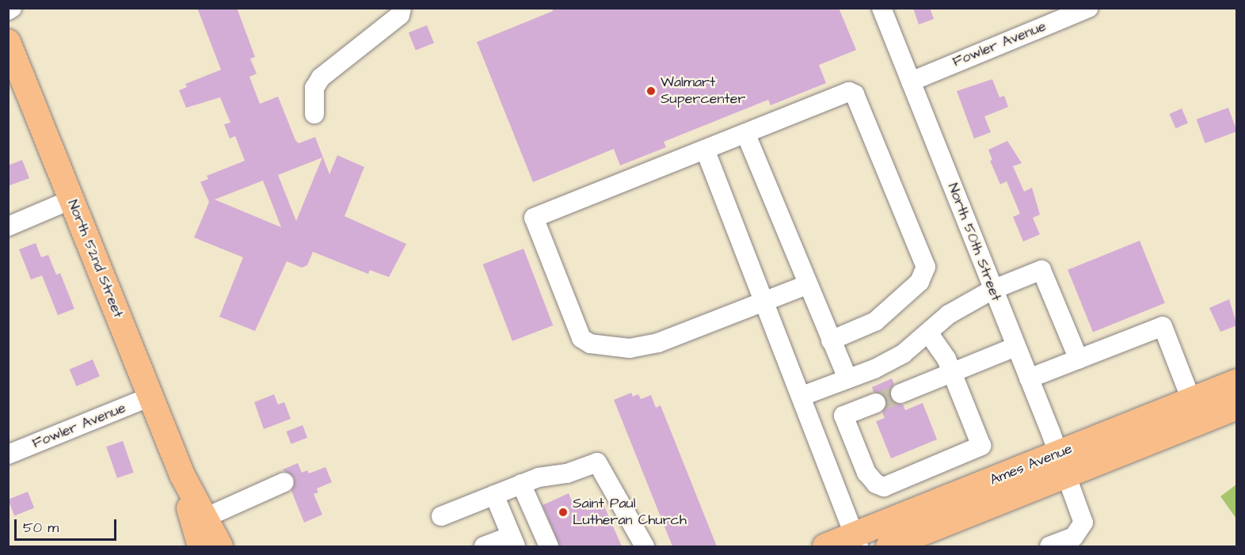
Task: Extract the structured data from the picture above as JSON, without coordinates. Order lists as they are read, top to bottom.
{
  "streets": {
    "main road": ["North 52nd Street", "Ames Avenue"],
    "street": ["Fowler Avenue", "North 50th Street"]
  },
  "crossings": [
    ["Fowler Avenue", "North 50th Street"],
    ["Fowler Avenue", "North 52nd Street"],
    ["North 50th Street", "Ames Avenue"]
  ],
  "places": ["Walmart Supercenter", "Saint Paul Lutheran Church"],
  "scale_bar": "50 m"
}
